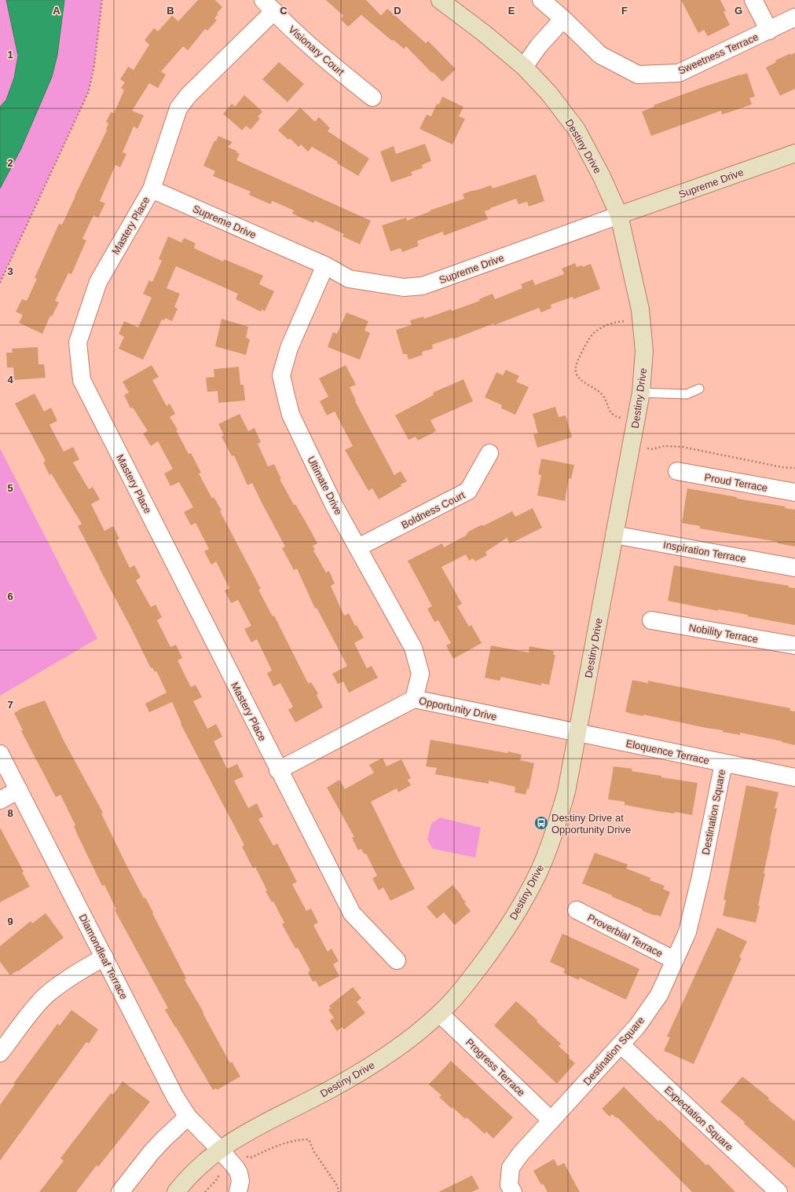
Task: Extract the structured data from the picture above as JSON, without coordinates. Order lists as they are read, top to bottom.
{
  "streets": {
    "street": [
      "Visionary Court",
      "Sweetness Terrace",
      "Destiny Drive",
      "Supreme Drive",
      "Mastery Place",
      "Proud Terrace",
      "Ultimate Drive",
      "Boldness Court",
      "Inspiration Terrace",
      "Nobility Terrace",
      "Opportunity Drive",
      "Eloquence Terrace",
      "Destination Square",
      "Proverbial Terrace",
      "Diamondleaf Terrace",
      "Progress Terrace",
      "Expectation Square"
    ]
  },
  "crossings": [
    ["Visionary Court", "Mastery Place"],
    ["Destiny Drive", "Supreme Drive"],
    ["Destiny Drive", "Inspiration Terrace"],
    ["Destiny Drive", "Opportunity Drive"],
    ["Destiny Drive", "Eloquence Terrace"],
    ["Destiny Drive", "Diamondleaf Terrace"],
    ["Destiny Drive", "Progress Terrace"],
    ["Supreme Drive", "Mastery Place"],
    ["Supreme Drive", "Ultimate Drive"],
    ["Mastery Place", "Opportunity Drive"],
    ["Ultimate Drive", "Boldness Court"],
    ["Ultimate Drive", "Opportunity Drive"],
    ["Opportunity Drive", "Eloquence Terrace"],
    ["Eloquence Terrace", "Destination Square"],
    ["Destination Square", "Proverbial Terrace"],
    ["Destination Square", "Progress Terrace"],
    ["Destination Square", "Expectation Square"]
  ],
  "places": {
    "bus stop": ["Destiny Drive at Opportunity Drive"]
  },
  "grid": {
    "columns": [
      "A",
      "B",
      "C",
      "D",
      "E",
      "F",
      "G"
    ],
    "rows": [
      "1",
      "2",
      "3",
      "4",
      "5",
      "6",
      "7",
      "8",
      "9"
    ]
  }
}
